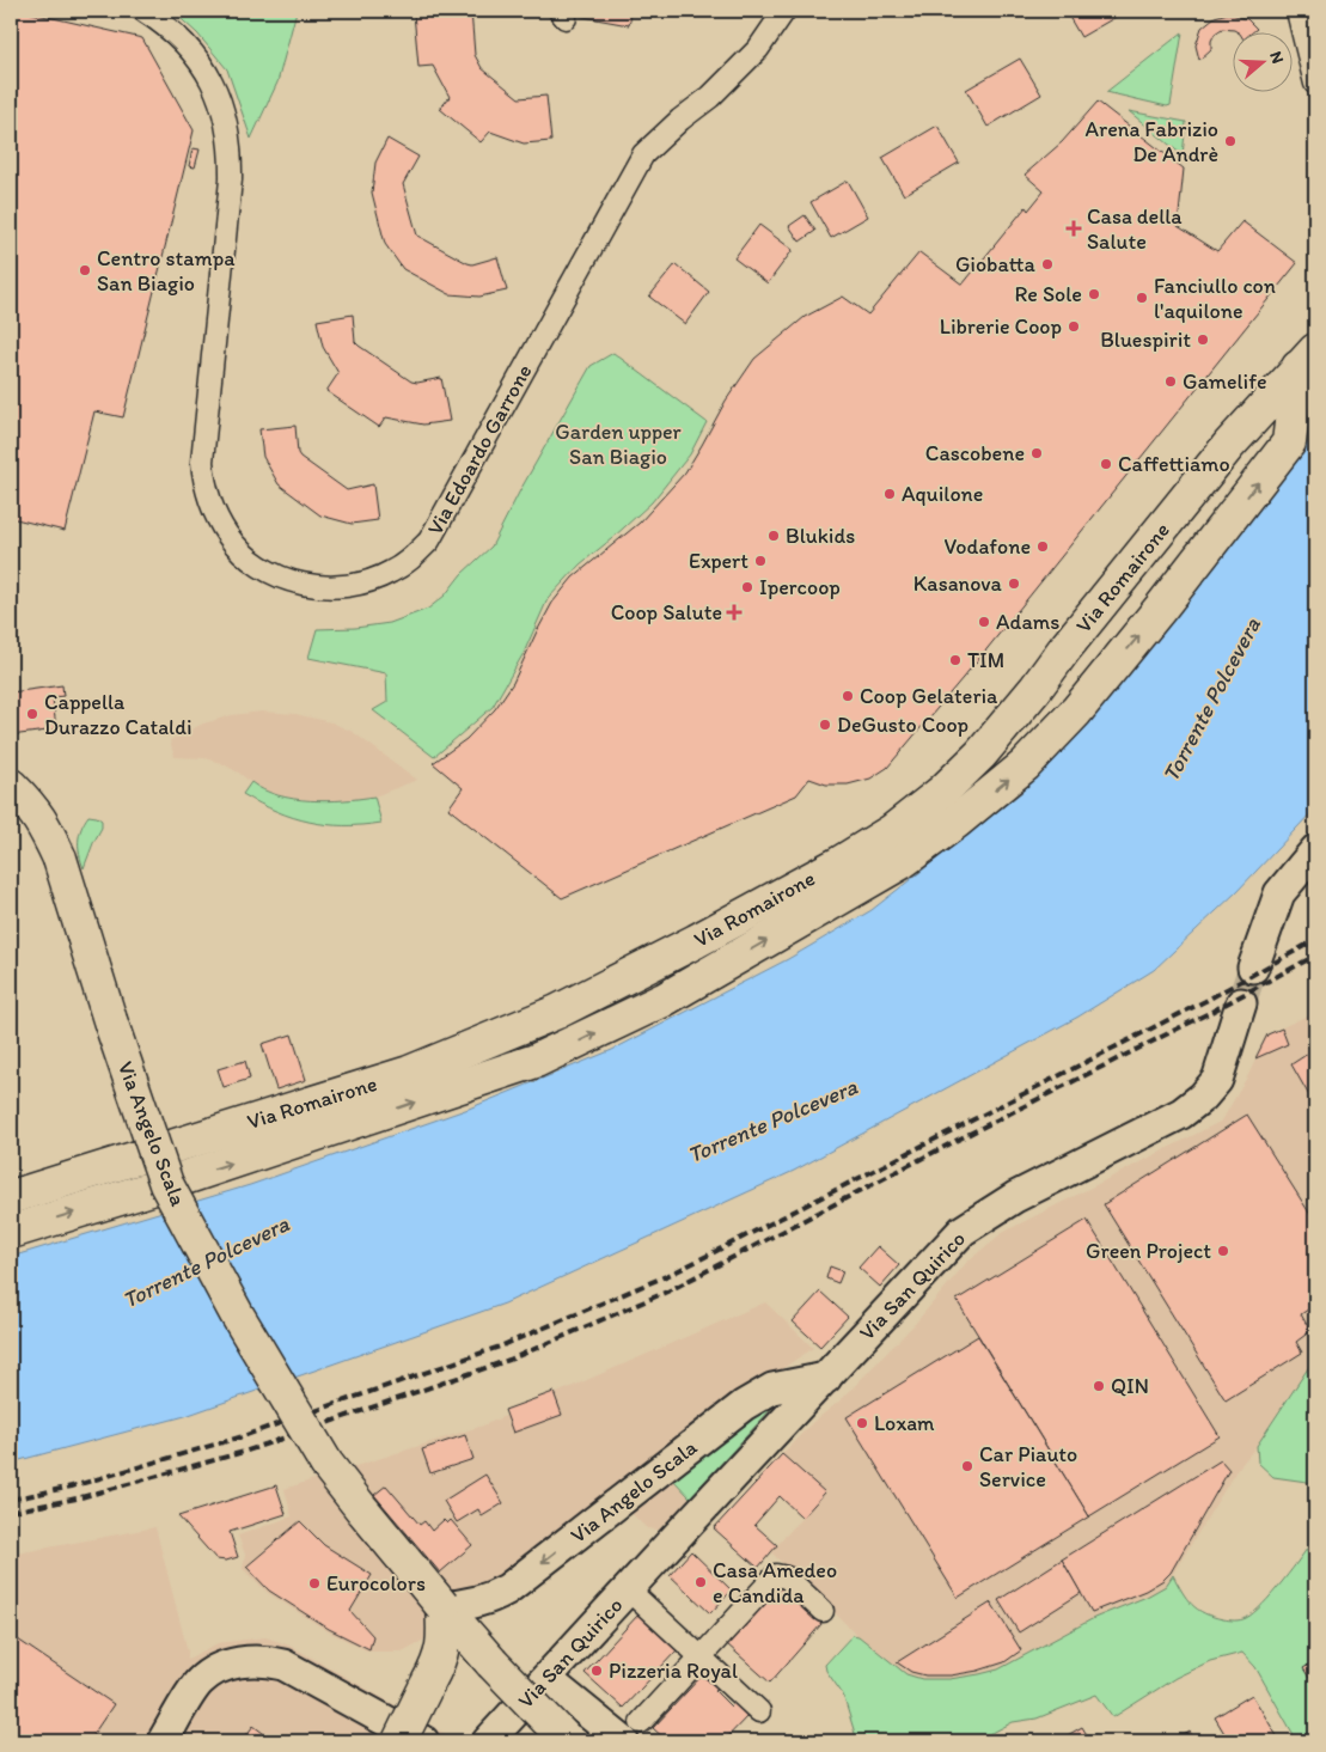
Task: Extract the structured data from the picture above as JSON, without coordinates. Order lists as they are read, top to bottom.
{
  "streets": {
    "main road": ["Via Romairone", "Via Angelo Scala", "Via San Quirico"],
    "street": ["Via Edoardo Garrone"]
  },
  "crossings": [
    ["Via Angelo Scala", "Via San Quirico"]
  ],
  "water": ["Torrente Polcevera"],
  "parks": ["Garden upper San Biagio"],
  "places": {
    "other": [
      "Arena Fabrizio De Andrè",
      "Giobatta",
      "Centro stampa San Biagio",
      "Re Sole",
      "Fanciullo con l'aquilone",
      "Librerie Coop",
      "Bluespirit",
      "Gamelife",
      "Cascobene",
      "Caffettiamo",
      "Aquilone",
      "Blukids",
      "Vodafone",
      "Expert",
      "Kasanova",
      "Ipercoop",
      "Adams",
      "TIM",
      "Coop Gelateria",
      "Cappella Durazzo Cataldi",
      "DeGusto Coop",
      "Green Project",
      "QIN",
      "Loxam",
      "Car Piauto Service",
      "Casa Amedeo e Candida",
      "Eurocolors",
      "Pizzeria Royal"
    ],
    "health": ["Casa della Salute", "Coop Salute"]
  },
  "north": "right"
}
